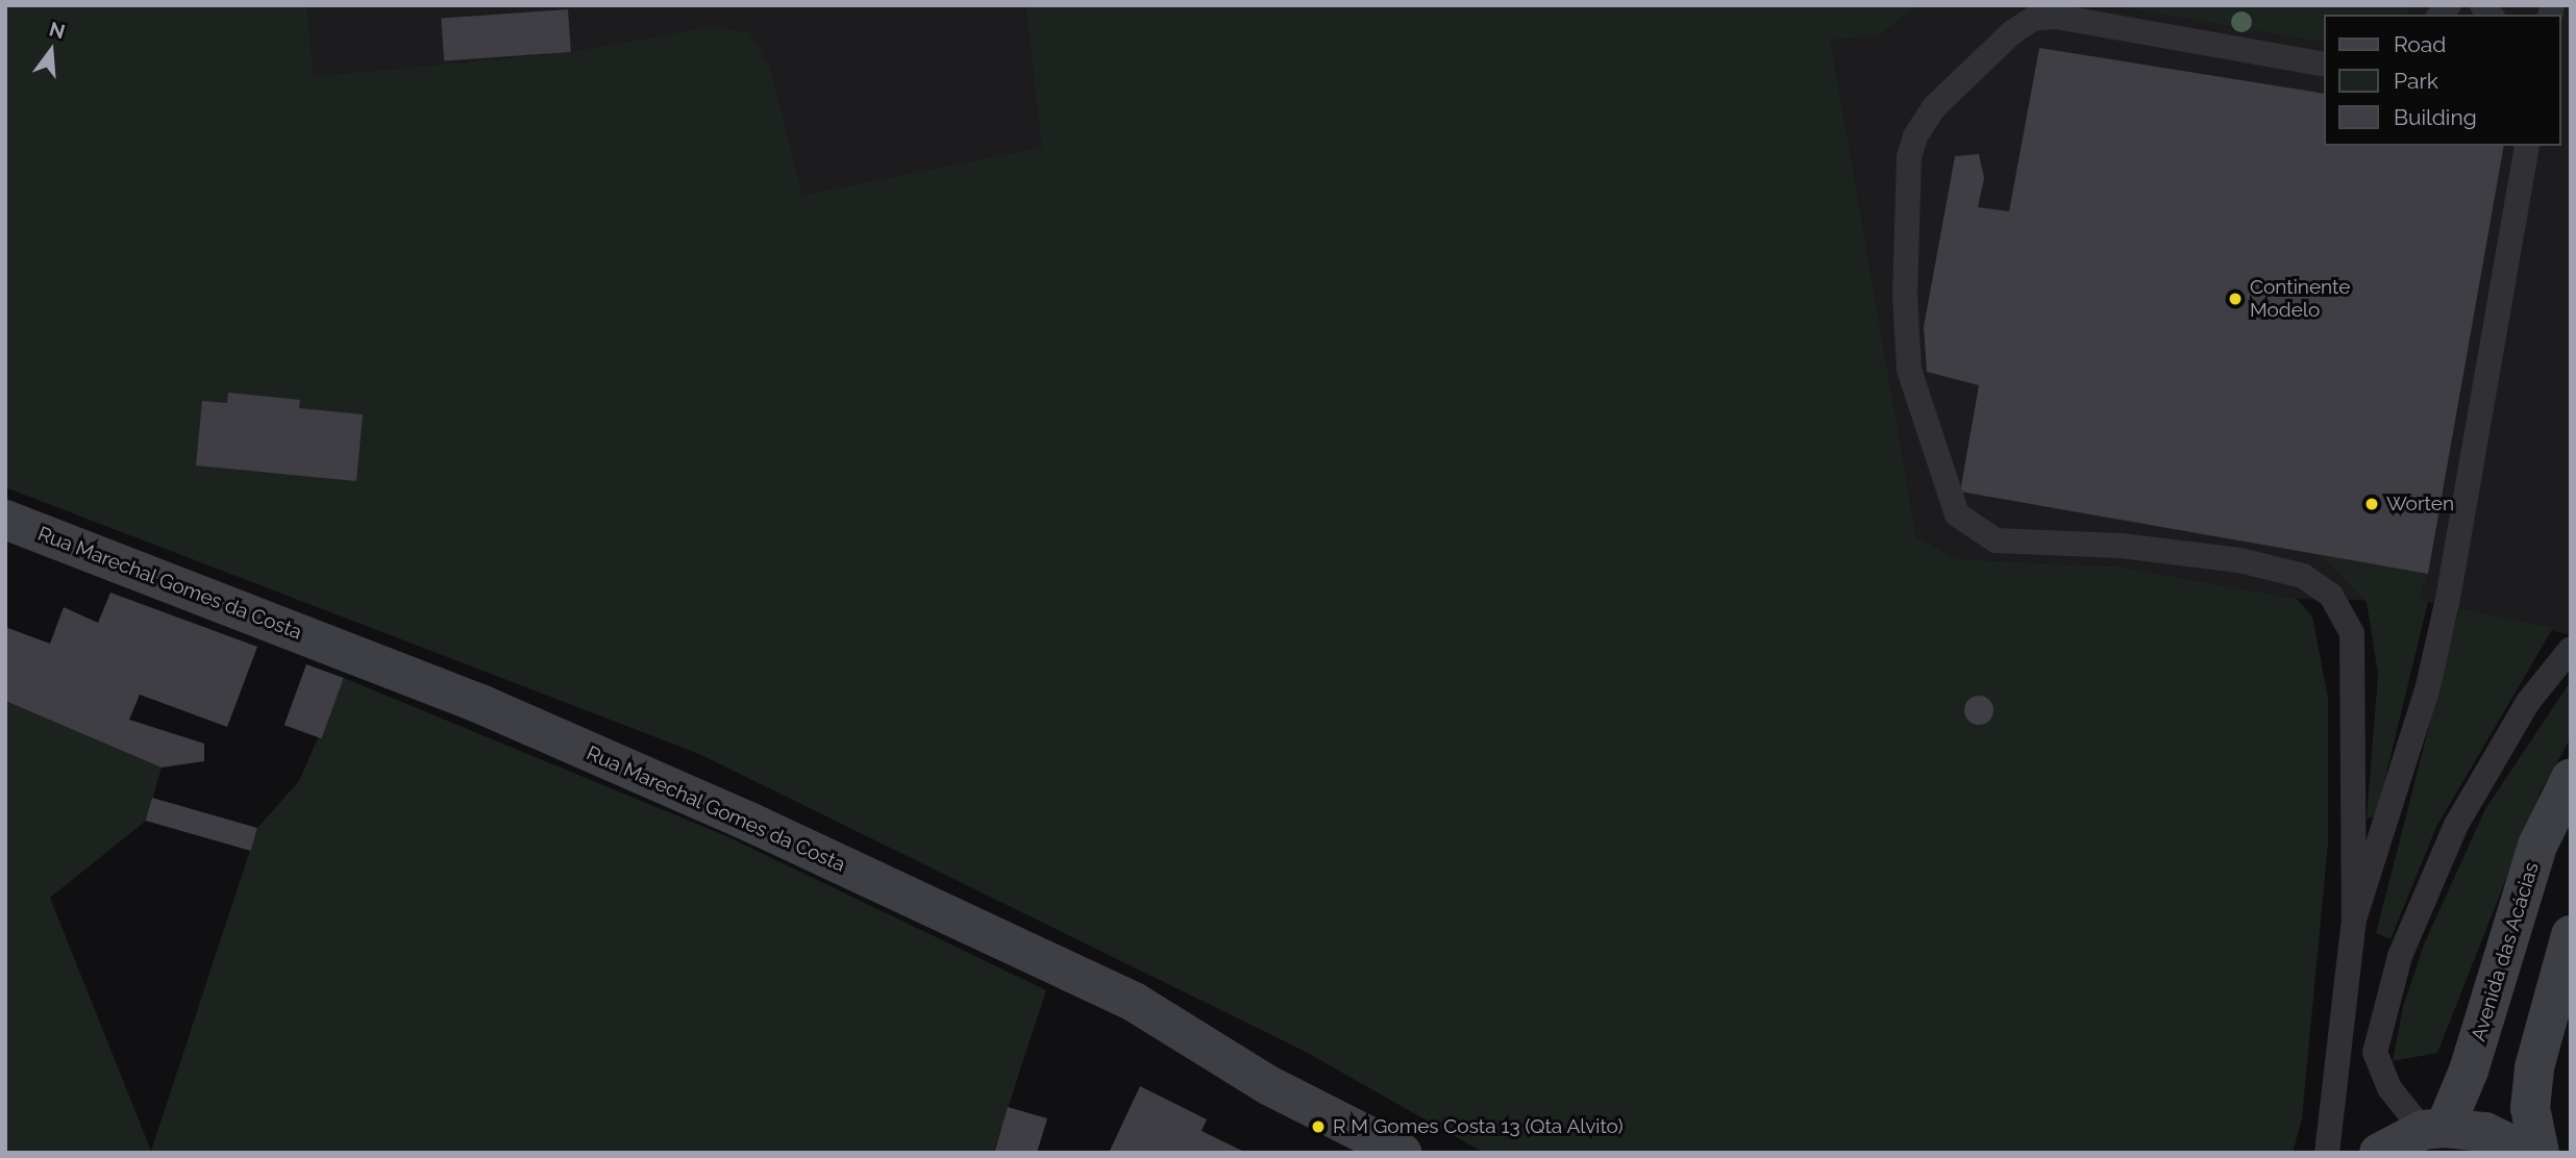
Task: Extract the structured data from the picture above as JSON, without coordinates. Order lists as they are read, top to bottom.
{
  "streets": {
    "main road": ["Rua Marechal Gomes da Costa", "Avenida das Acácias"]
  },
  "places": ["Continente Modelo", "Worten", "R M Gomes Costa 13 (Qta Alvito)"],
  "legend": ["Road", "Park", "Building"],
  "north": "top"
}
